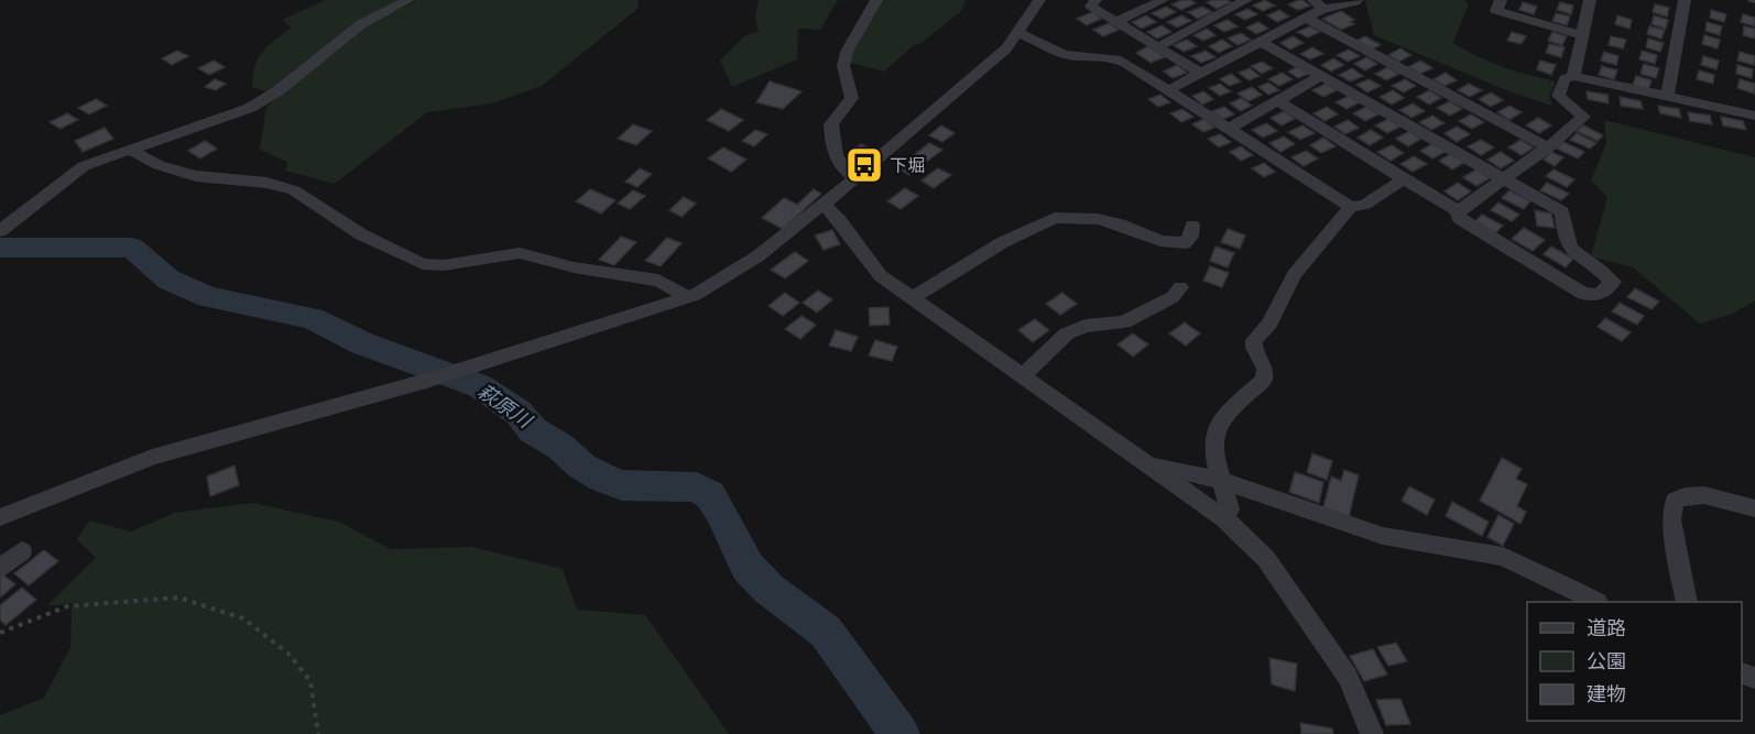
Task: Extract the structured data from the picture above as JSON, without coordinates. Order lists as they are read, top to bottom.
{
  "water": ["萩原川"],
  "places": {
    "bus stop": ["下堀"]
  },
  "legend": ["道路", "公園", "建物"]
}
